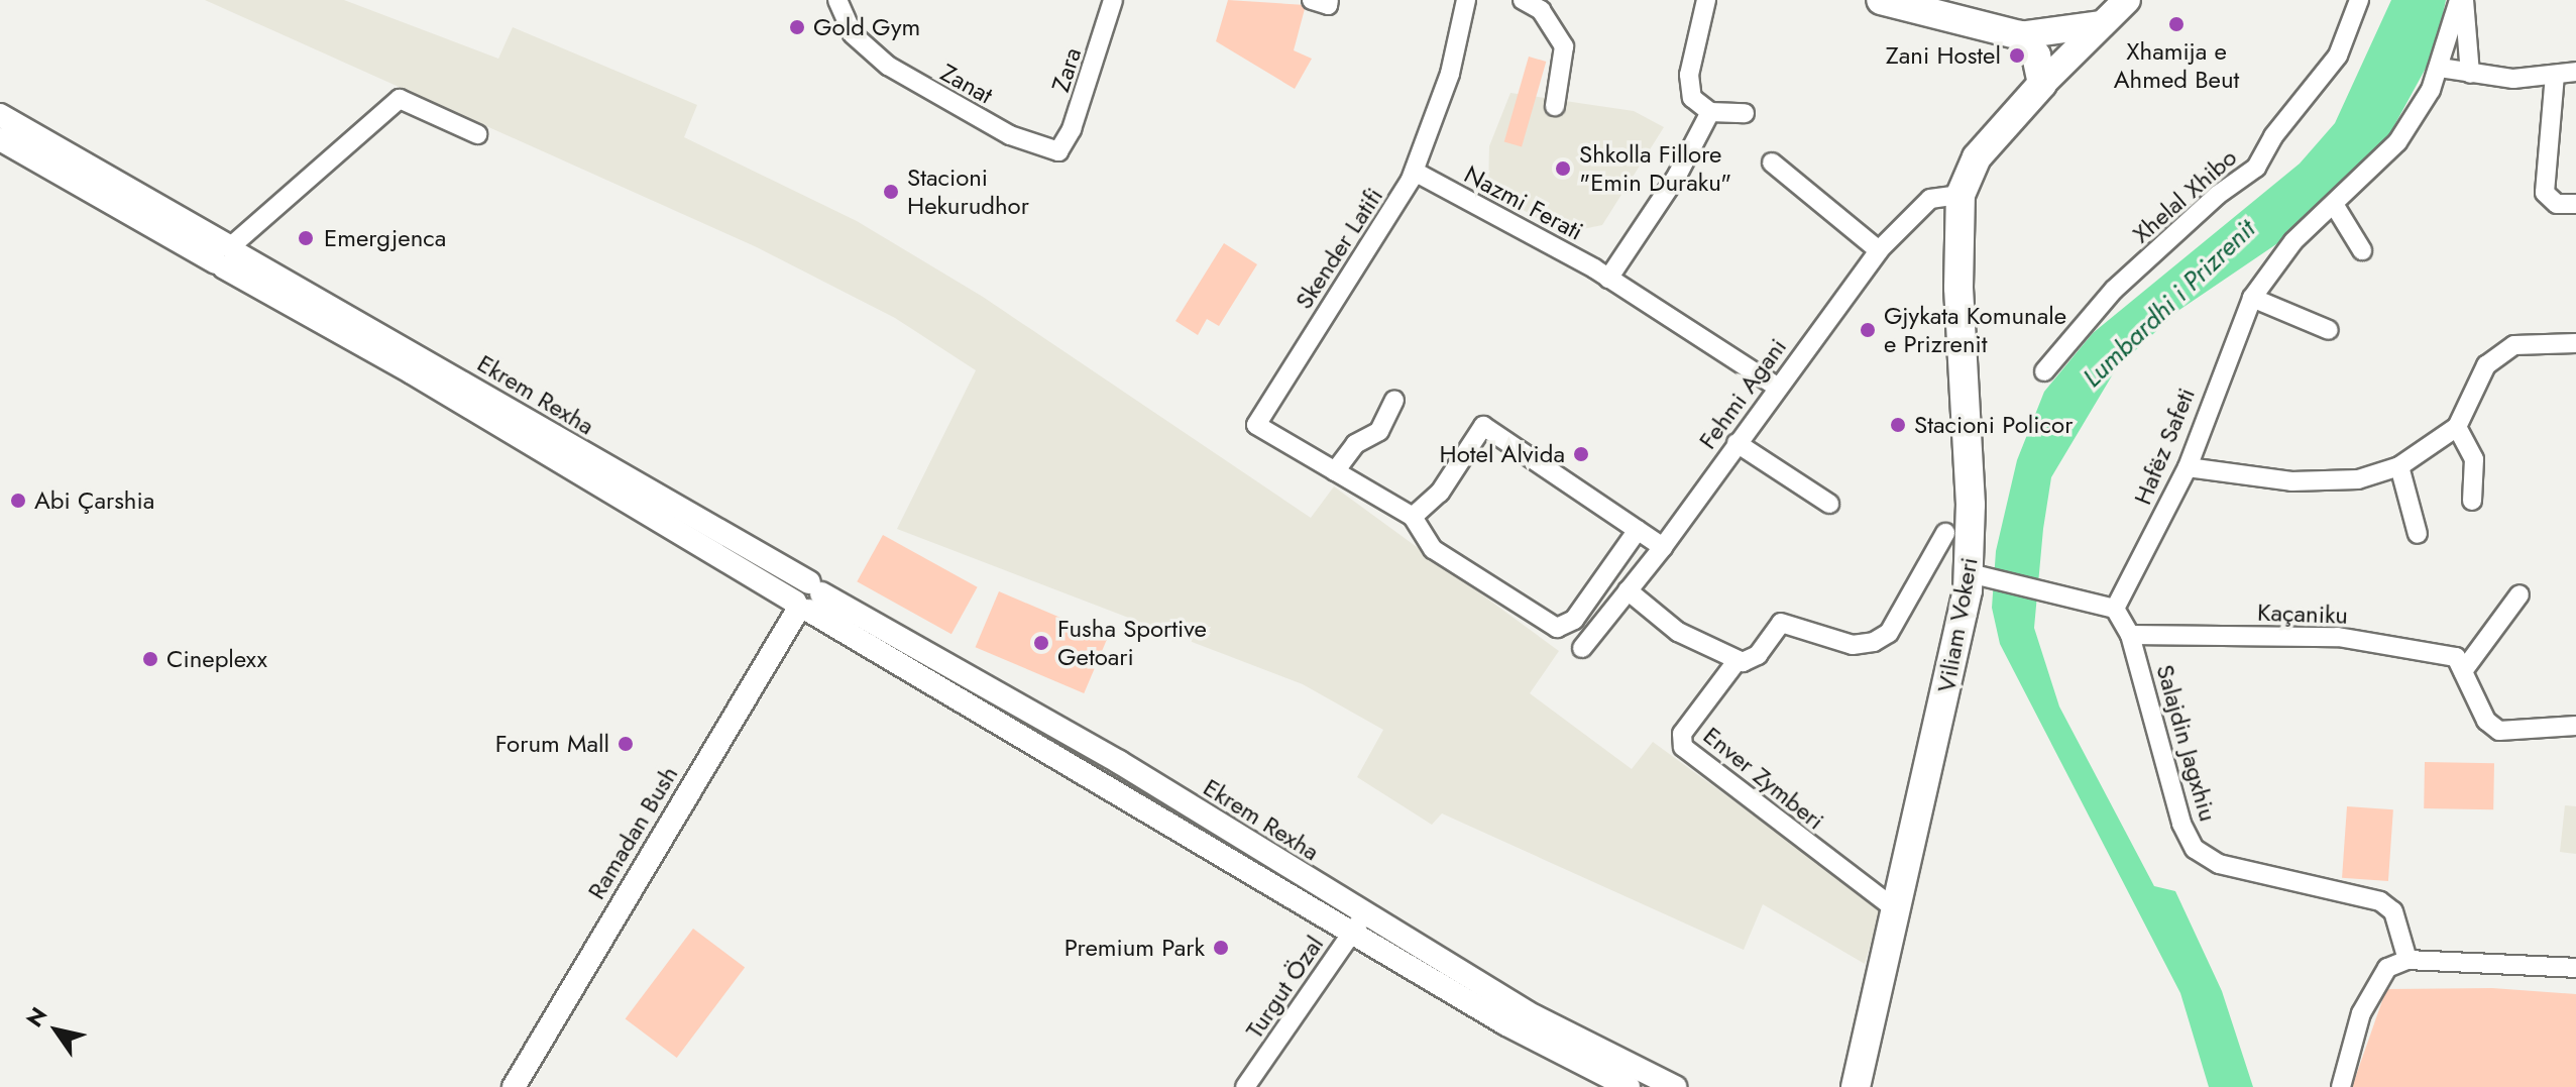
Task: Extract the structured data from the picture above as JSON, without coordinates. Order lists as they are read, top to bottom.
{
  "streets": {
    "main road": ["Viliam Vokeri"],
    "street": [
      "Zara",
      "Zanat",
      "Xhelal Xhibo",
      "Nazmi Ferati",
      "Skender Latifi",
      "Fehmi Agani",
      "Ekrem Rexha",
      "Hafëz Safeti",
      "Kaçaniku",
      "Salajdin Jagxhiu",
      "Enver Zymberi",
      "Ramadan Bush",
      "Turgut Özal"
    ]
  },
  "crossings": [
    ["Zara", "Zanat"],
    ["Nazmi Ferati", "Skender Latifi"],
    ["Nazmi Ferati", "Fehmi Agani"],
    ["Fehmi Agani", "Viliam Vokeri"],
    ["Ekrem Rexha", "Ramadan Bush"],
    ["Ekrem Rexha", "Turgut Özal"],
    ["Hafëz Safeti", "Salajdin Jagxhiu"],
    ["Kaçaniku", "Salajdin Jagxhiu"],
    ["Viliam Vokeri", "Enver Zymberi"]
  ],
  "water": ["Lumbardhi i Prizrenit"],
  "places": [
    "Xhamija e Ahmed Beut",
    "Gold Gym",
    "Zani Hostel",
    "Shkolla Fillore \"Emin Duraku\"",
    "Stacioni Hekurudhor",
    "Emergjenca",
    "Gjykata Komunale e Prizrenit",
    "Stacioni Policor",
    "Hotel Alvida",
    "Abi Çarshia",
    "Fusha Sportive Getoari",
    "Cineplexx",
    "Forum Mall",
    "Premium Park"
  ],
  "north": "top left"
}
